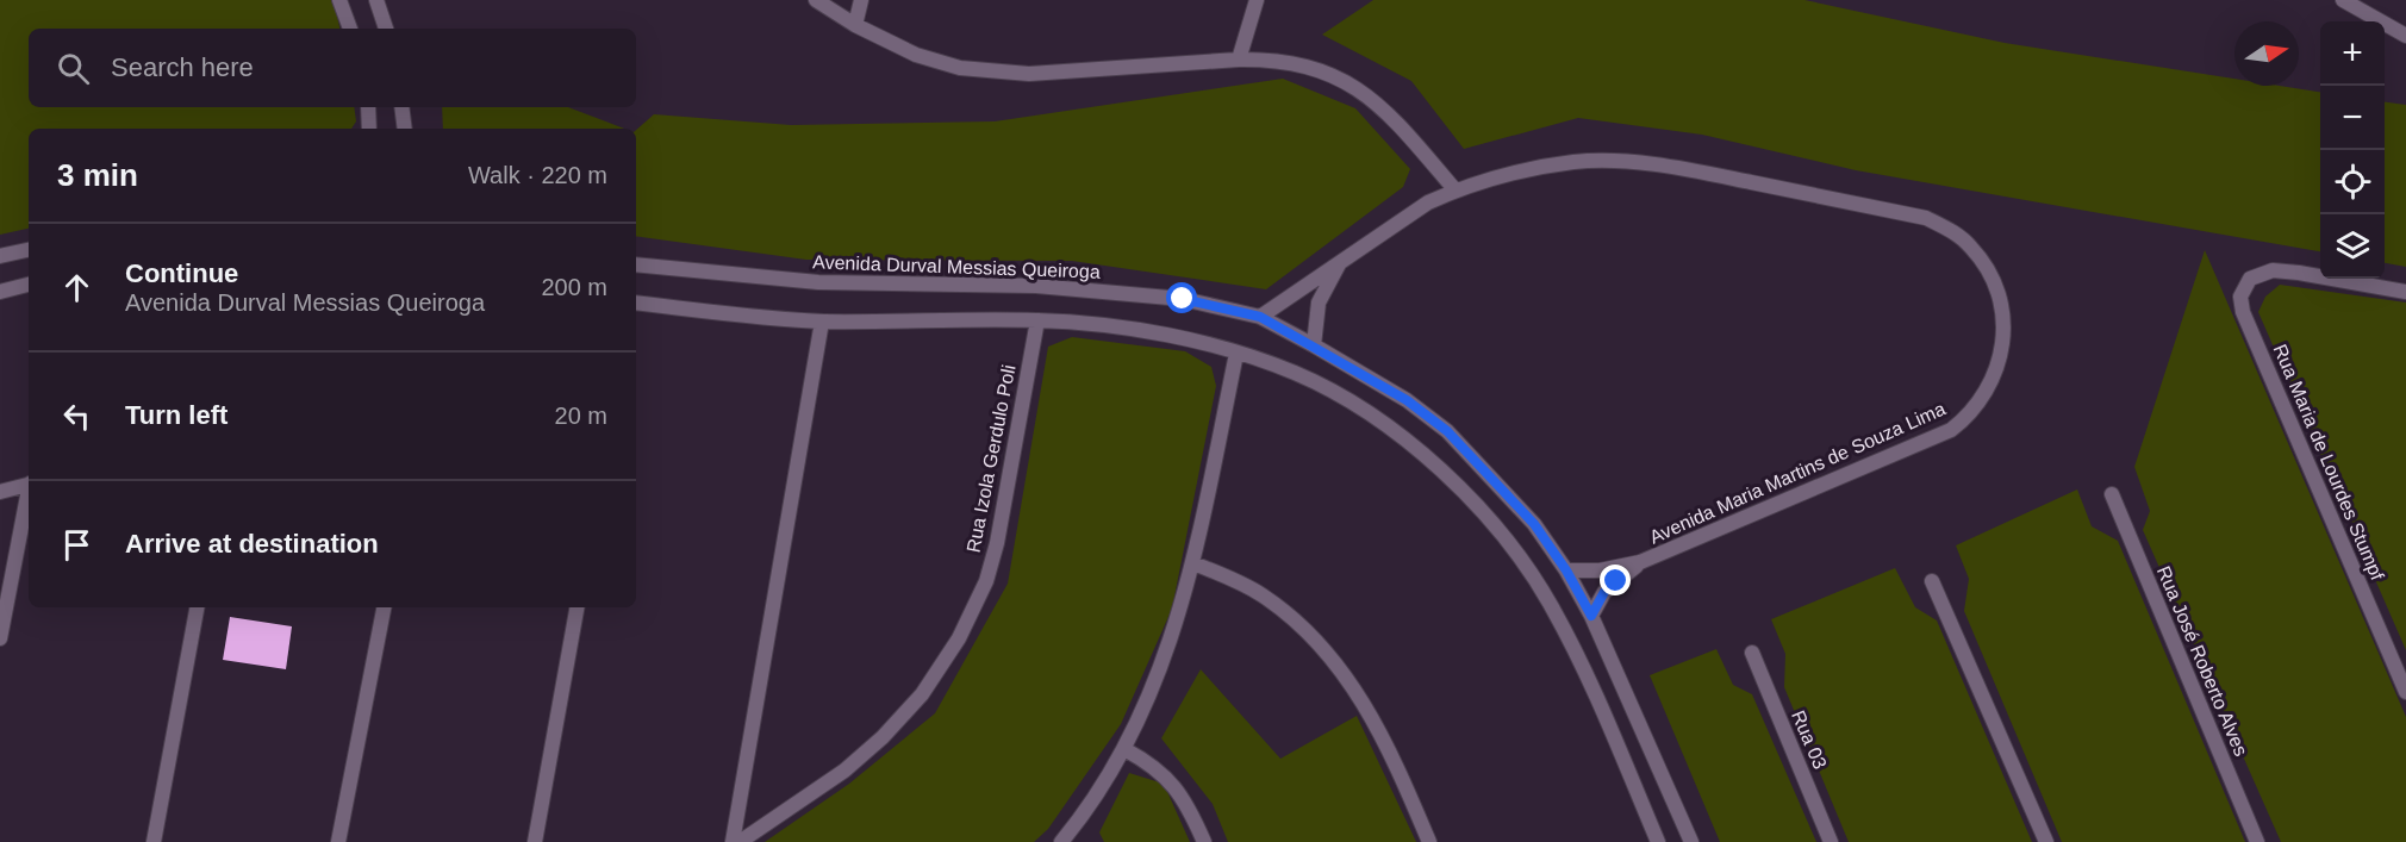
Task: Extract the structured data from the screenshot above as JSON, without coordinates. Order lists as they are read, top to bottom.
{
  "streets": {
    "street": [
      "Avenida Durval Messias Queiroga",
      "Rua Izola Gerdulo Poli",
      "Rua Maria de Lourdes Stumpf",
      "Avenida Maria Martins de Souza Lima",
      "Rua José Roberto Alves",
      "Rua 03"
    ]
  },
  "crossings": [
    ["Avenida Durval Messias Queiroga", "Avenida Maria Martins de Souza Lima"]
  ],
  "north": "right",
  "page": {
    "map_buttons": ["+", "−"],
    "search": "Search here",
    "heading": ["3 min", "Walk · 220 m"],
    "list": [
      ["Continue", "Avenida Durval Messias Queiroga", "200 m"],
      ["Turn left", "20 m"],
      "Arrive at destination"
    ]
  }
}
